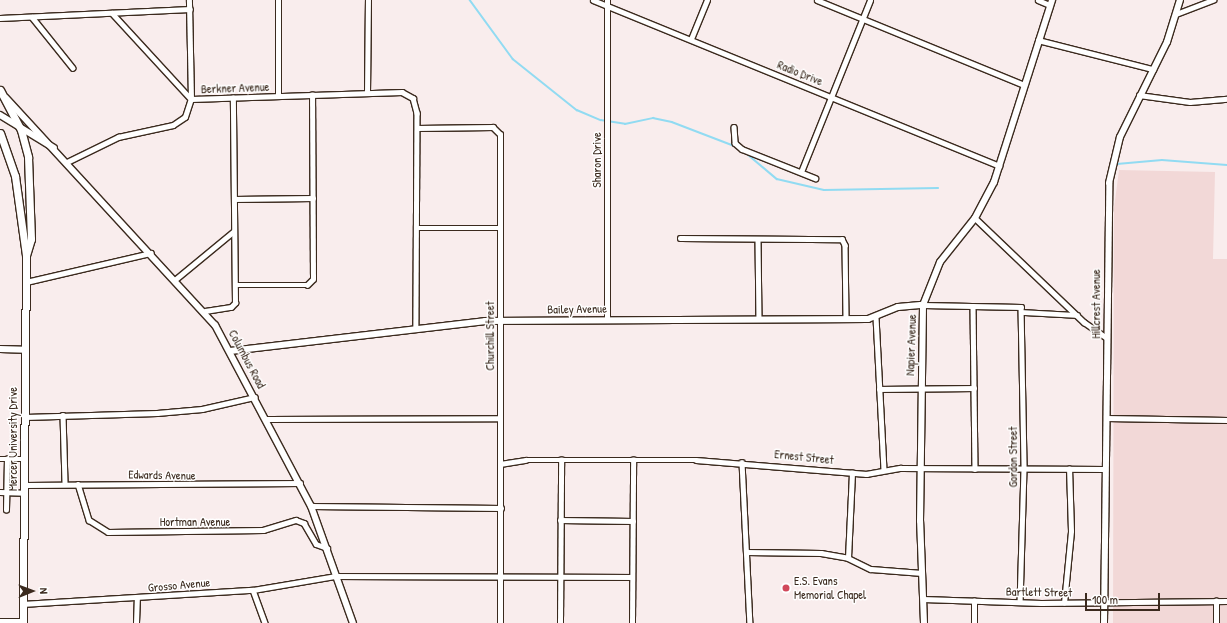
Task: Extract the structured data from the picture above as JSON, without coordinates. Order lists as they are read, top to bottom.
{
  "streets": {
    "main road": ["Mercer University Drive"],
    "street": [
      "Radio Drive",
      "Berkner Avenue",
      "Sharon Drive",
      "Hillcrest Avenue",
      "Bailey Avenue",
      "Churchill Street",
      "Napier Avenue",
      "Columbus Road",
      "Ernest Street",
      "Gordon Street",
      "Edwards Avenue",
      "Hortman Avenue",
      "Grosso Avenue",
      "Bartlett Street"
    ]
  },
  "crossings": [
    ["Radio Drive", "Sharon Drive"],
    ["Radio Drive", "Napier Avenue"],
    ["Berkner Avenue", "Churchill Street"],
    ["Berkner Avenue", "Columbus Road"],
    ["Sharon Drive", "Bailey Avenue"],
    ["Hillcrest Avenue", "Ernest Street"],
    ["Hillcrest Avenue", "Bartlett Street"],
    ["Bailey Avenue", "Churchill Street"],
    ["Bailey Avenue", "Napier Avenue"],
    ["Bailey Avenue", "Columbus Road"],
    ["Churchill Street", "Ernest Street"],
    ["Churchill Street", "Grosso Avenue"],
    ["Napier Avenue", "Ernest Street"],
    ["Napier Avenue", "Bartlett Street"],
    ["Columbus Road", "Mercer University Drive"],
    ["Columbus Road", "Edwards Avenue"],
    ["Columbus Road", "Hortman Avenue"],
    ["Columbus Road", "Grosso Avenue"],
    ["Mercer University Drive", "Edwards Avenue"],
    ["Mercer University Drive", "Grosso Avenue"],
    ["Ernest Street", "Gordon Street"],
    ["Gordon Street", "Bartlett Street"],
    ["Edwards Avenue", "Hortman Avenue"]
  ],
  "places": ["E.S. Evans Memorial Chapel"],
  "scale_bar": "100 m",
  "north": "right"
}
